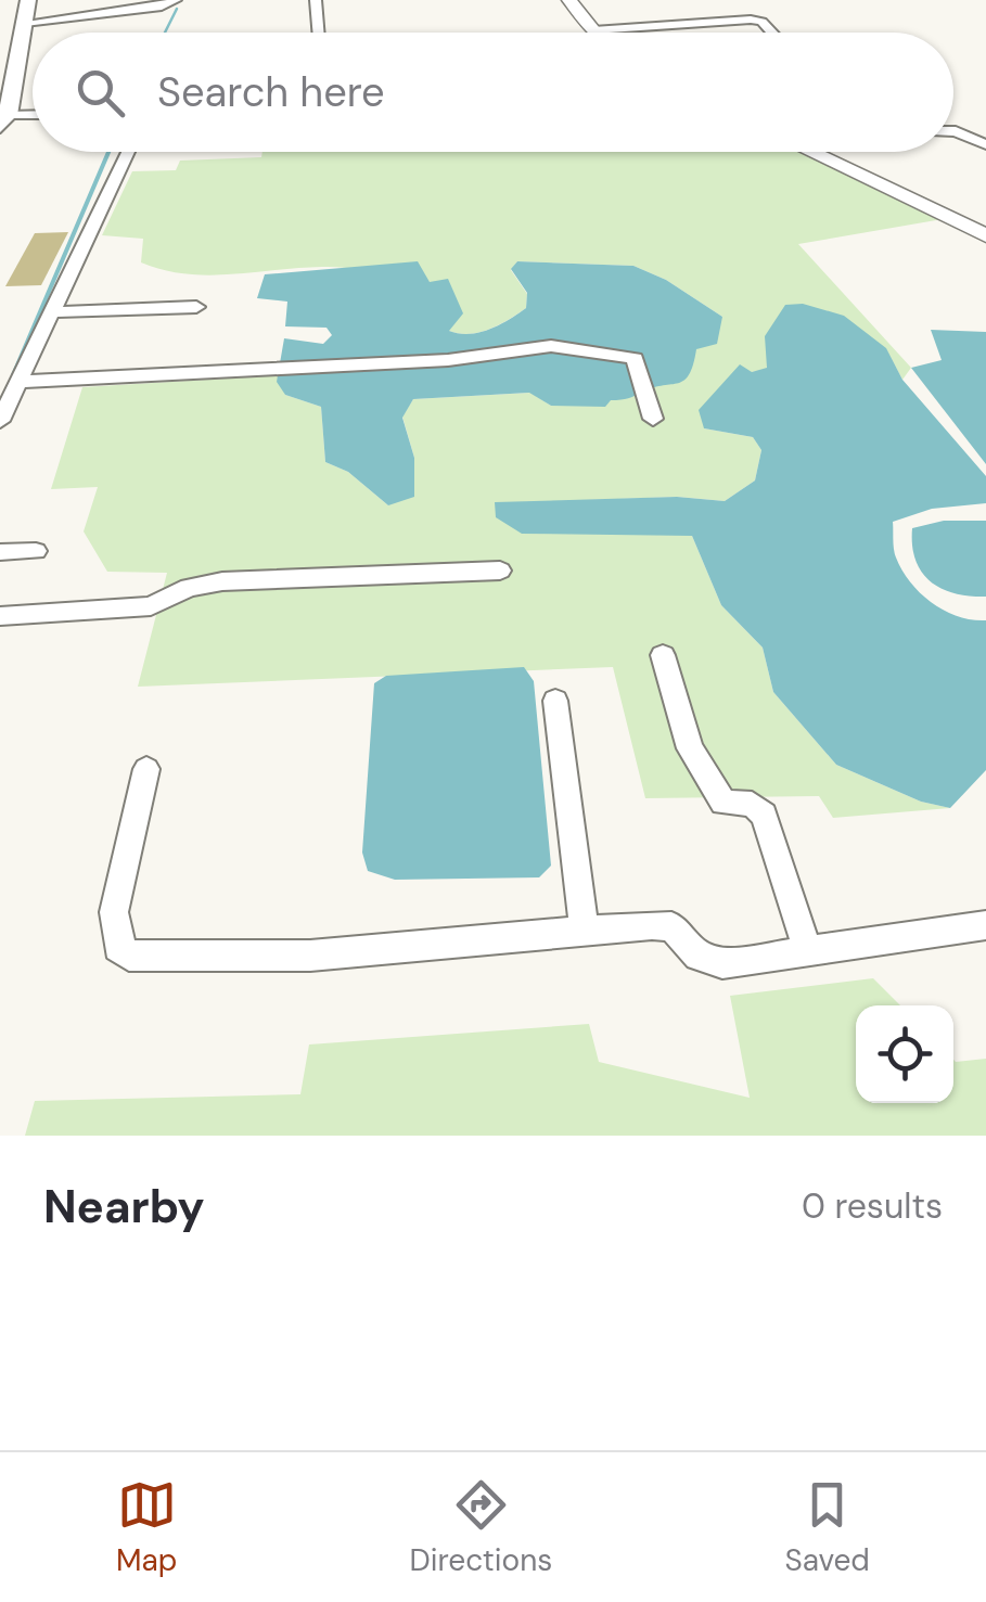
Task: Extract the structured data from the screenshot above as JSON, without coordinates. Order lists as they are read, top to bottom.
{
  "page": {
    "search": "Search here",
    "heading": ["Nearby", "0 results"],
    "nav": ["Map", "Directions", "Saved"]
  }
}
